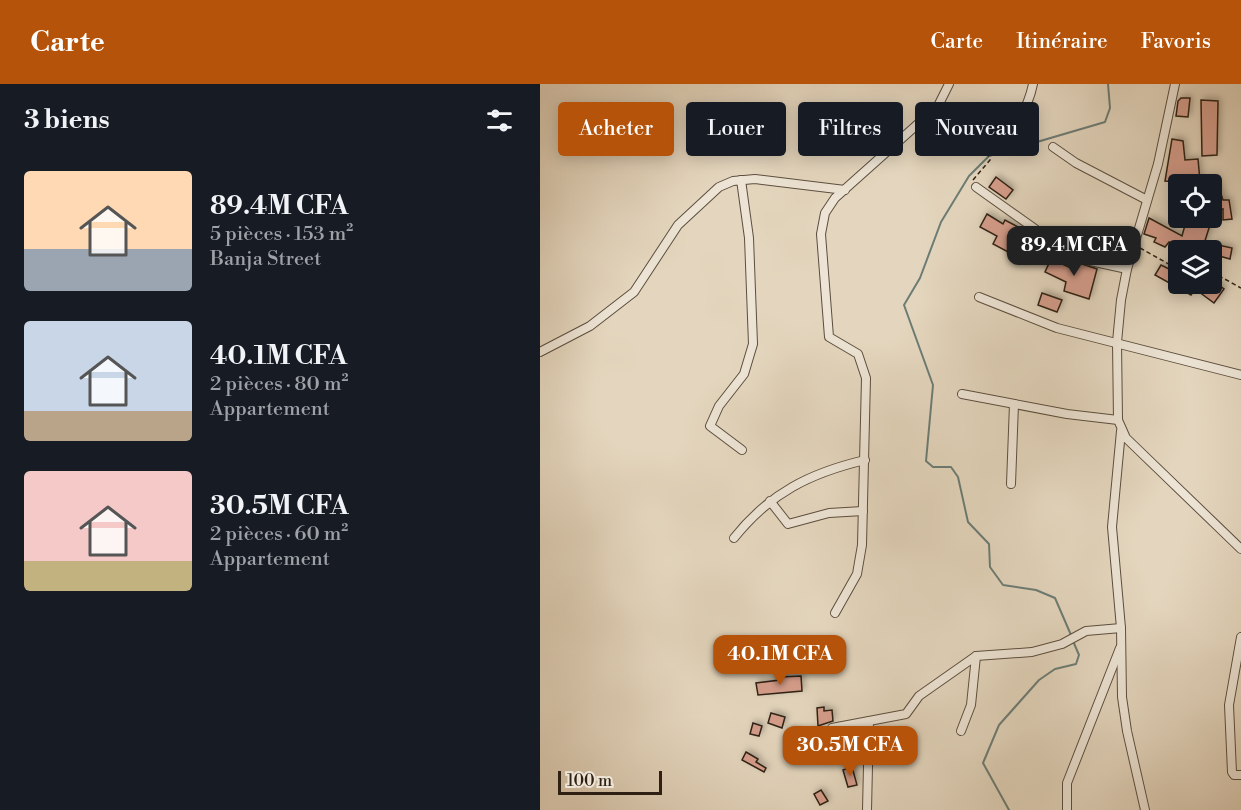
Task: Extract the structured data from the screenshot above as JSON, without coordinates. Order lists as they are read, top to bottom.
{
  "scale_bar": "100 m",
  "page": {
    "header": "Carte",
    "nav": ["Carte", "Itinéraire", "Favoris"],
    "heading": "3 biens",
    "chip": [
      "Acheter",
      "Louer",
      "Filtres",
      "Nouveau"
    ],
    "list": [
      {
        "name": "89.4M CFA",
        "note": "5 pièces · 153 m² · Banja Street"
      },
      {
        "name": "40.1M CFA",
        "note": "2 pièces · 80 m² · Appartement"
      },
      {
        "name": "30.5M CFA",
        "note": "2 pièces · 60 m² · Appartement"
      }
    ],
    "price": ["89.4M CFA", "40.1M CFA", "30.5M CFA"],
    "scale": "100 m"
  }
}
